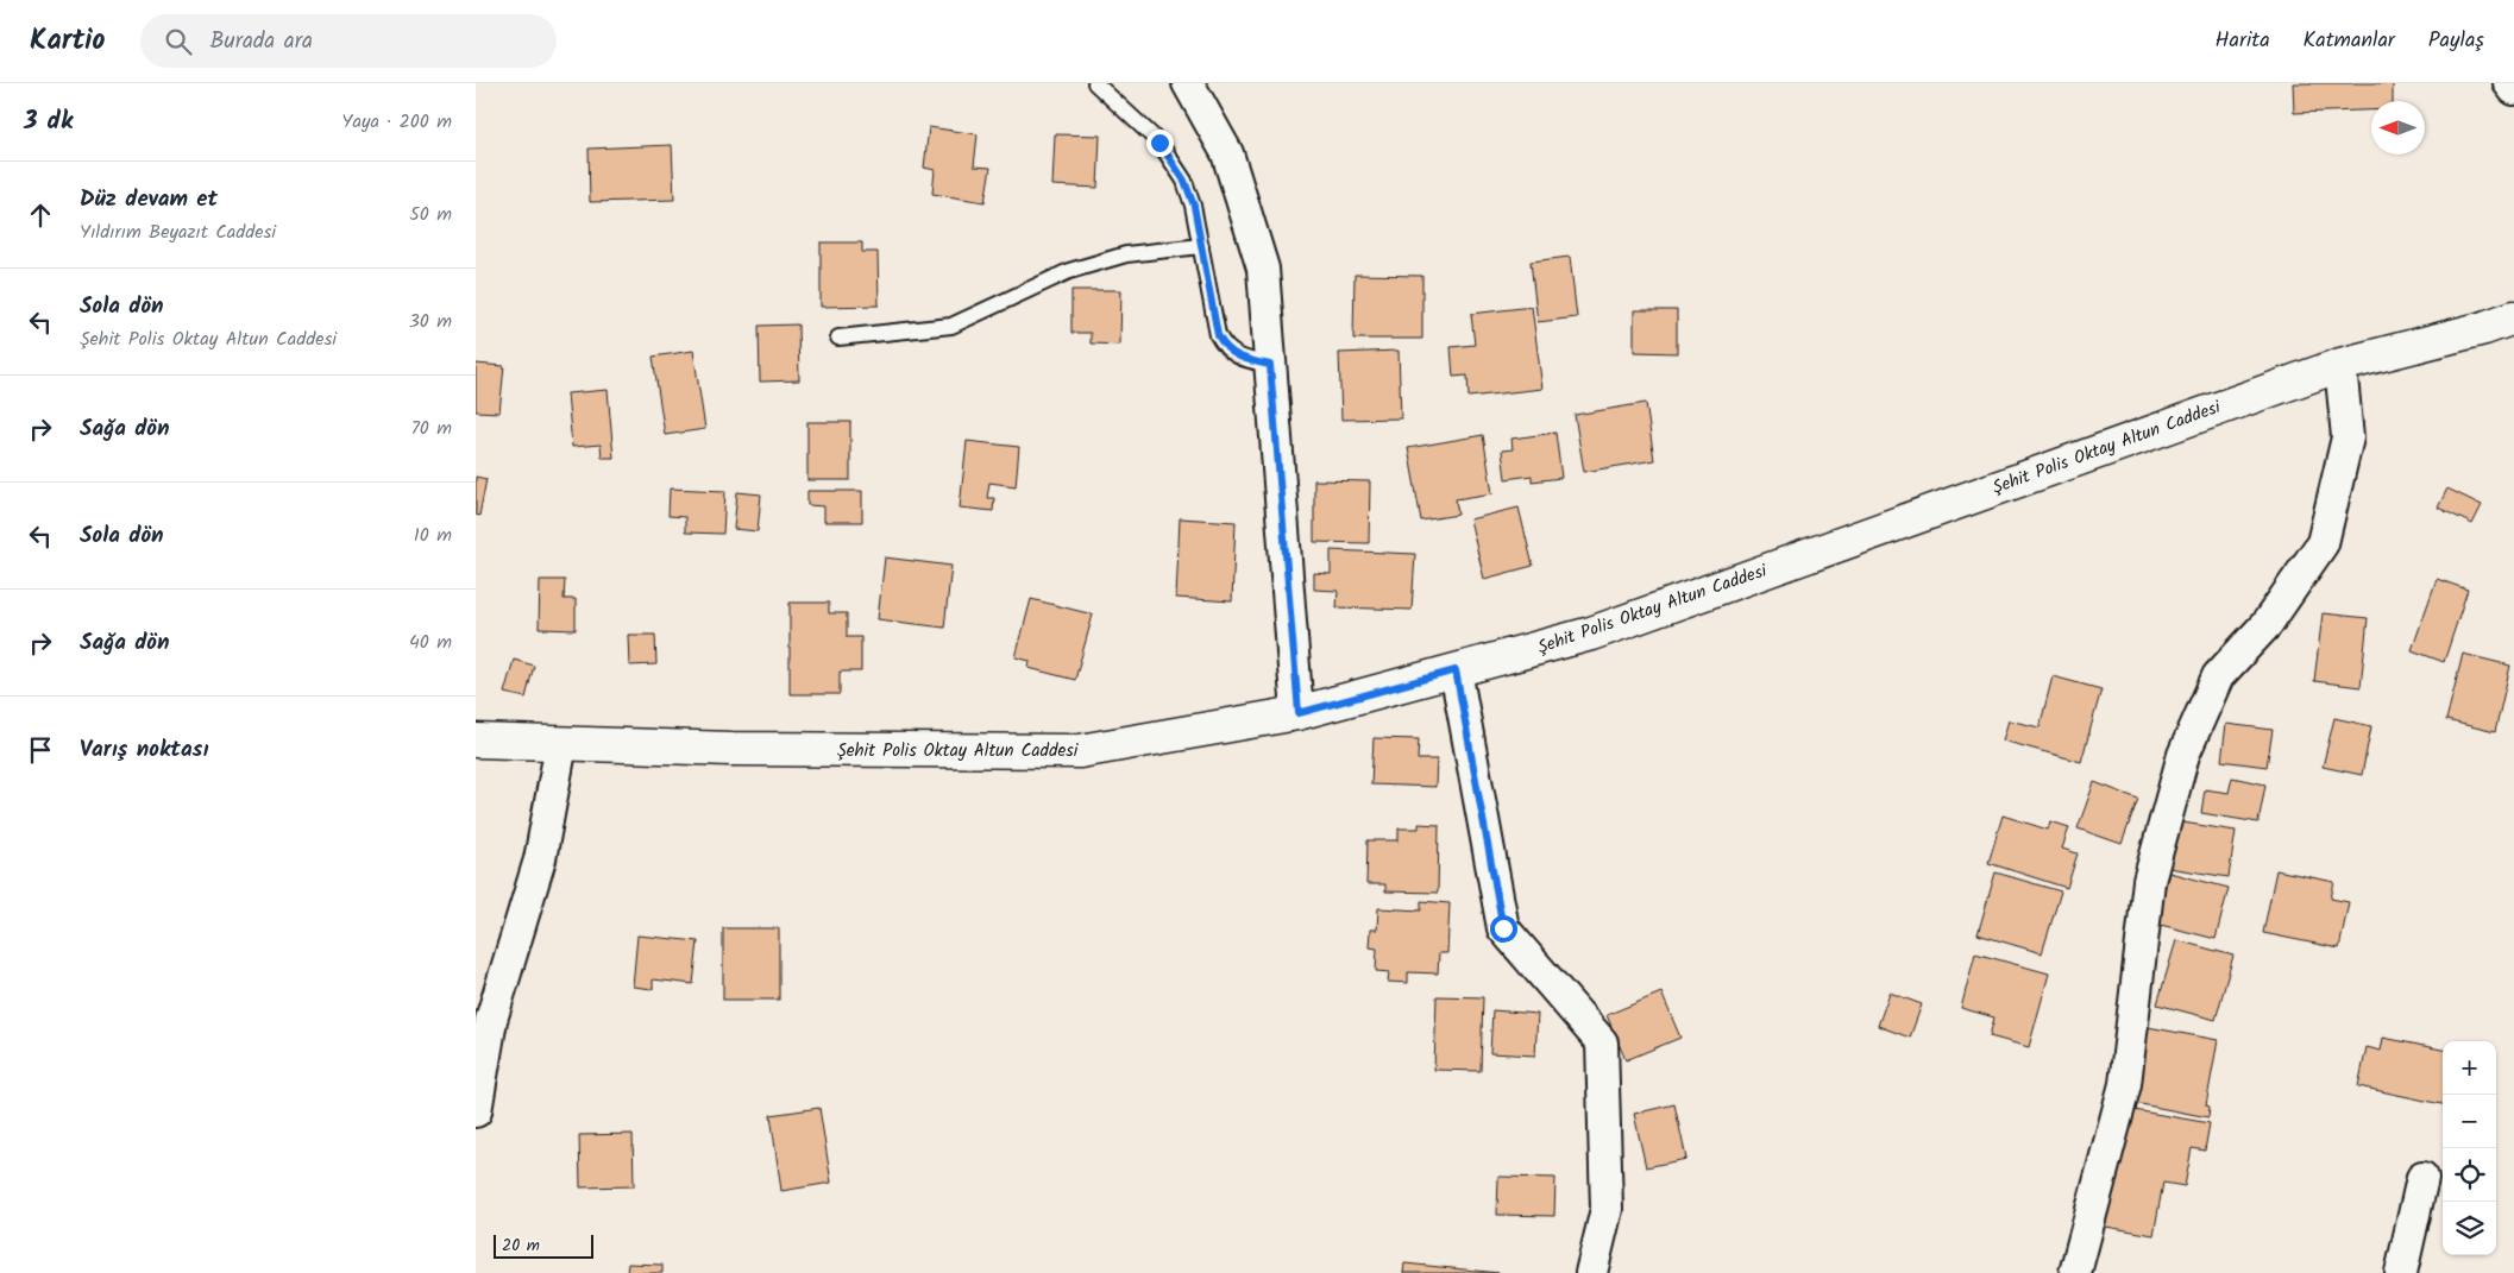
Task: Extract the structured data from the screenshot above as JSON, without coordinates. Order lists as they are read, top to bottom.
{
  "streets": {
    "street": ["Şehit Polis Oktay Altun Caddesi"]
  },
  "scale_bar": "20 m",
  "north": "left",
  "page": {
    "header": "Kartio",
    "search": "Burada ara",
    "nav": ["Harita", "Katmanlar", "Paylaş"],
    "heading": ["3 dk", "Yaya · 200 m"],
    "list": [
      ["Düz devam et", "Yıldırım Beyazıt Caddesi", "50 m"],
      ["Sola dön", "Şehit Polis Oktay Altun Caddesi", "30 m"],
      ["Sağa dön", "70 m"],
      ["Sola dön", "10 m"],
      ["Sağa dön", "40 m"],
      "Varış noktası"
    ],
    "map_buttons": ["+", "−"],
    "scale": "20 m"
  }
}
